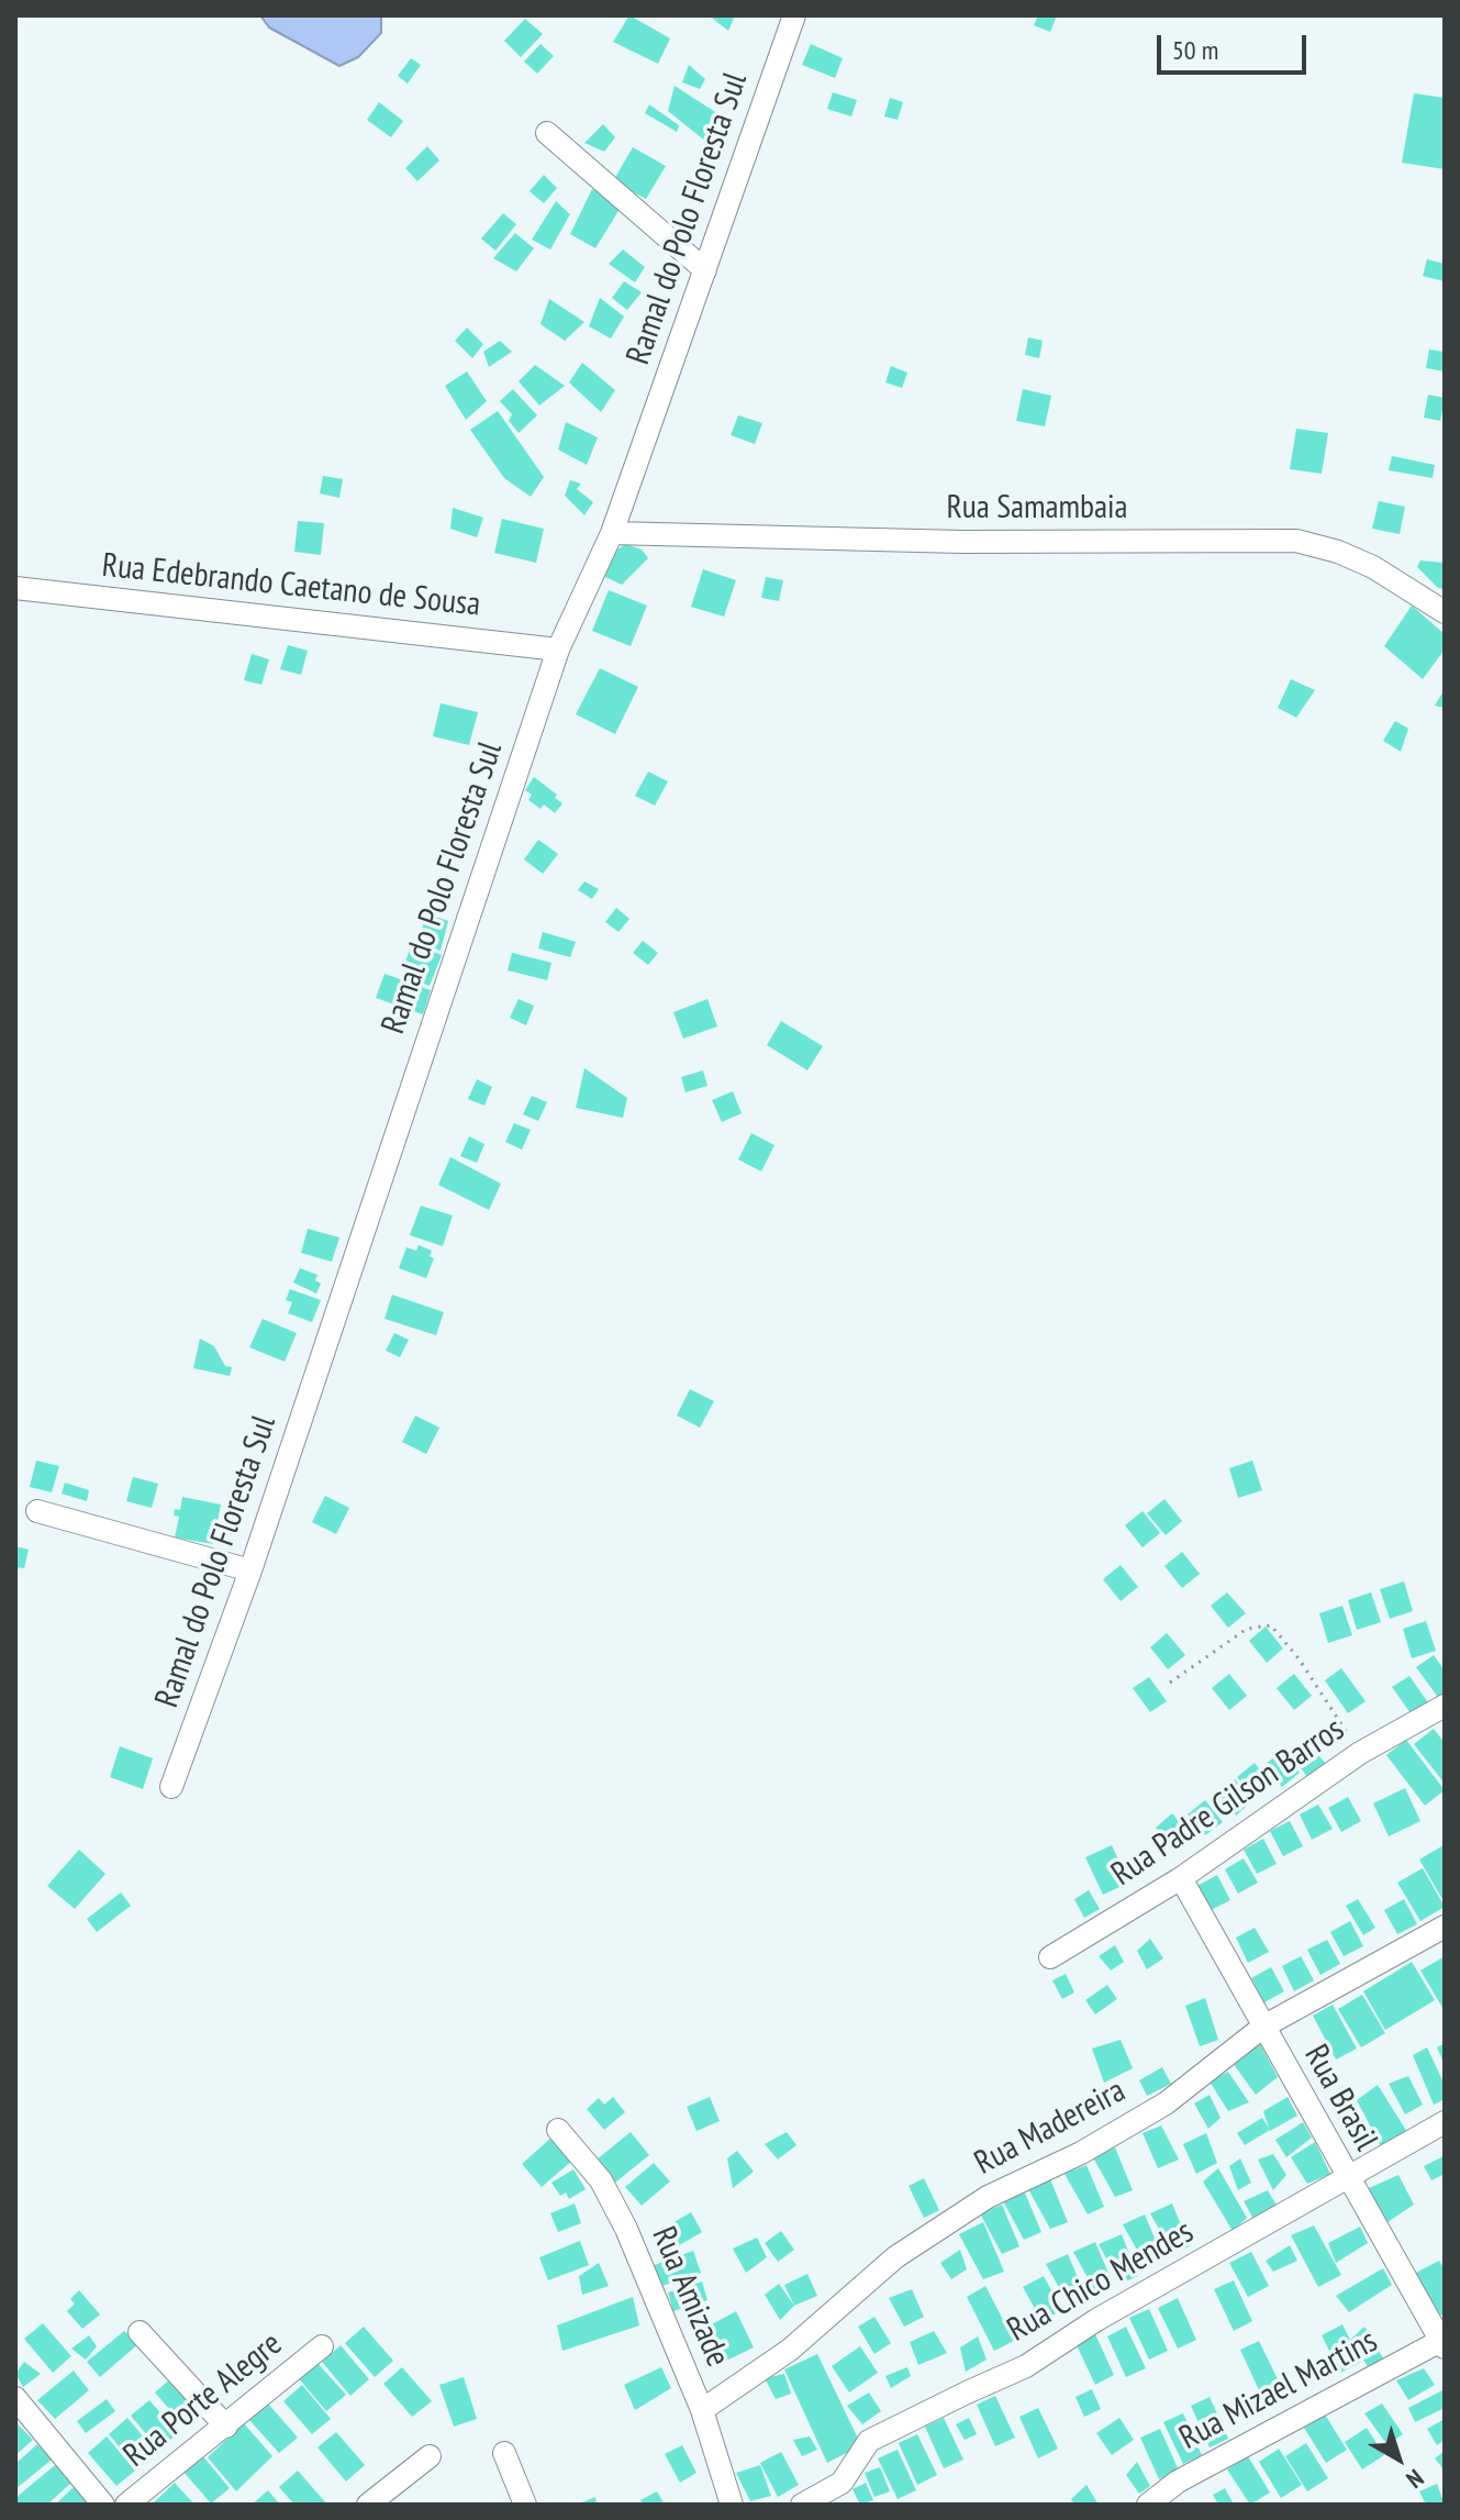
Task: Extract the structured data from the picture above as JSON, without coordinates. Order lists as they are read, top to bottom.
{
  "streets": {
    "street": [
      "Ramal do Polo Floresta Sul",
      "Rua Samambaia",
      "Rua Edebrando Caetano de Sousa",
      "Rua Padre Gilson Barros",
      "Rua Brasil",
      "Rua Madereira",
      "Rua Chico Mendes",
      "Rua Amizade",
      "Rua Mizael Martins",
      "Rua Porte Alegre"
    ]
  },
  "crossings": [
    ["Ramal do Polo Floresta Sul", "Rua Samambaia"],
    ["Ramal do Polo Floresta Sul", "Rua Edebrando Caetano de Sousa"],
    ["Rua Padre Gilson Barros", "Rua Brasil"],
    ["Rua Brasil", "Rua Madereira"],
    ["Rua Brasil", "Rua Chico Mendes"],
    ["Rua Brasil", "Rua Mizael Martins"],
    ["Rua Madereira", "Rua Amizade"]
  ],
  "scale_bar": "50 m",
  "north": "bottom right"
}
